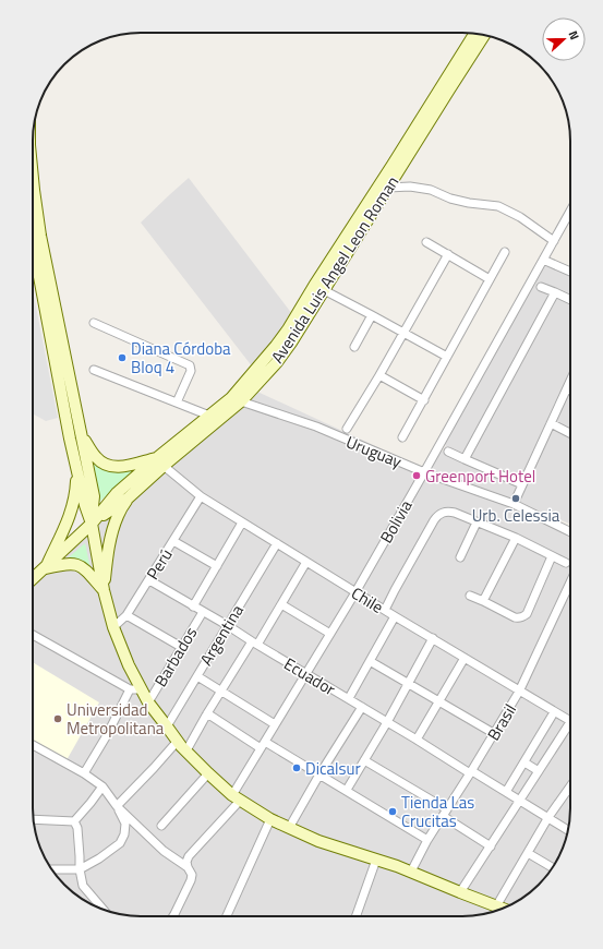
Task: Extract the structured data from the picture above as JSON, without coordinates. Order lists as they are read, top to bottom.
{
  "streets": {
    "main road": ["Avenida Luis Angel Leon Roman"],
    "street": [
      "Uruguay",
      "Bolivia",
      "Perú",
      "Chile",
      "Argentina",
      "Barbados",
      "Ecuador",
      "Brasil"
    ]
  },
  "crossings": [
    ["Avenida Luis Angel Leon Roman", "Uruguay"],
    ["Avenida Luis Angel Leon Roman", "Chile"],
    ["Uruguay", "Bolivia"],
    ["Bolivia", "Chile"],
    ["Bolivia", "Ecuador"],
    ["Perú", "Chile"],
    ["Perú", "Ecuador"],
    ["Chile", "Argentina"],
    ["Chile", "Brasil"],
    ["Argentina", "Ecuador"],
    ["Barbados", "Ecuador"],
    ["Ecuador", "Brasil"]
  ],
  "places": [
    "Diana Córdoba Bloq 4",
    "Greenport Hotel",
    "Urb. Celessia",
    "Universidad Metropolitana",
    "Dicalsur",
    "Tienda Las Crucitas"
  ],
  "north": "right"
}
